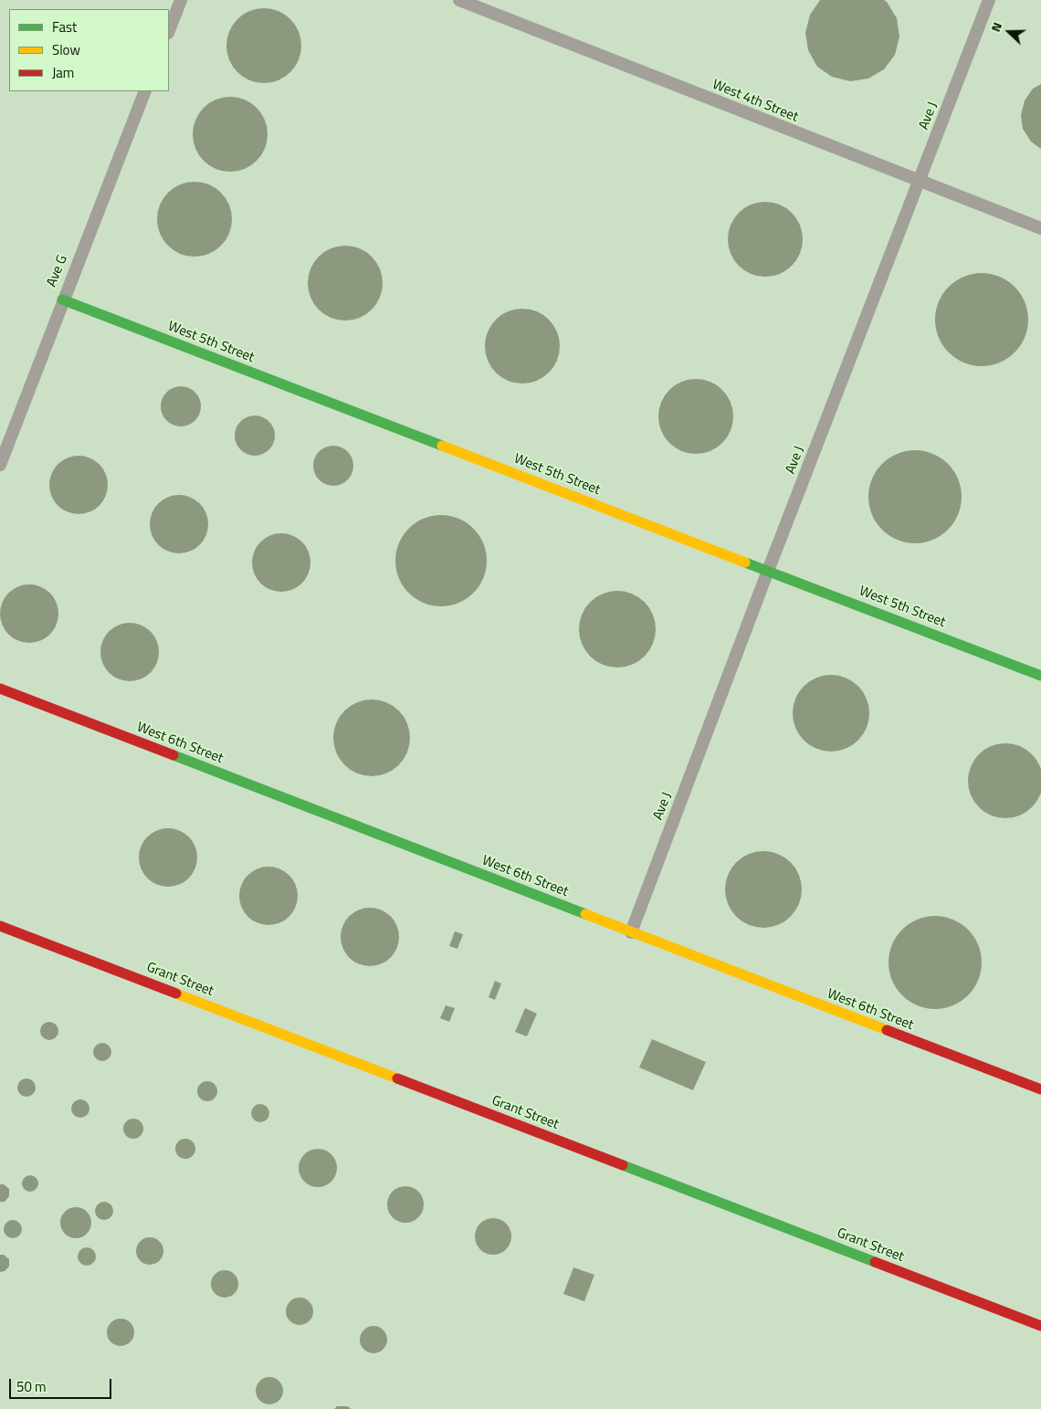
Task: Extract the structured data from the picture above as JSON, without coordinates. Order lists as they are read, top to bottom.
{
  "streets": {
    "street": [
      "West 4th Street",
      "Ave J",
      "Ave G",
      "West 5th Street",
      "West 6th Street",
      "Grant Street"
    ]
  },
  "crossings": [
    ["West 4th Street", "Ave J"],
    ["Ave J", "West 5th Street"],
    ["Ave J", "West 6th Street"],
    ["Ave G", "West 5th Street"]
  ],
  "legend": ["Fast", "Slow", "Jam"],
  "scale_bar": "50 m",
  "north": "left"
}
